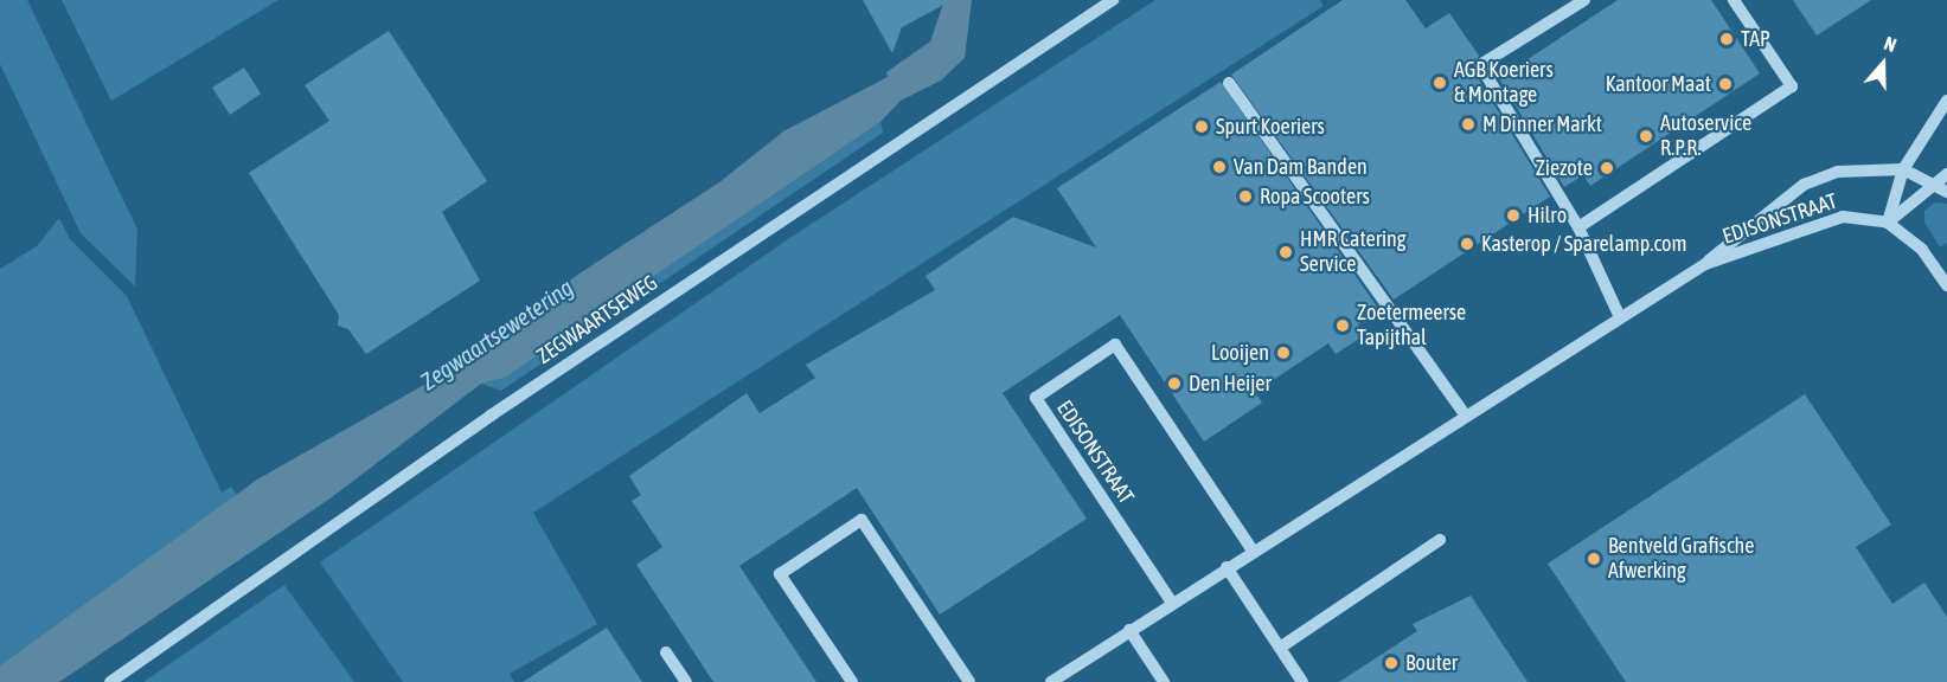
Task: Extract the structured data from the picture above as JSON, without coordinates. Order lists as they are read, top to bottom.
{
  "streets": {
    "street": ["EDISONSTRAAT", "ZEGWAARTSEWEG"]
  },
  "water": ["Zegwaartsewetering"],
  "places": [
    "TAP",
    "AGB Koeriers & Montage",
    "Kantoor Maat",
    "M Dinner Markt",
    "Spurt Koeriers",
    "Autoservice R.P.R.",
    "Van Dam Banden",
    "Ziezote",
    "Ropa Scooters",
    "Hilro",
    "Kasterop / Sparelamp.com",
    "HMR Catering Service",
    "Zoetermeerse Tapijthal",
    "Looijen",
    "Den Heijer",
    "Bentveld Grafische Afwerking",
    "Bouter"
  ],
  "north": "top"
}
